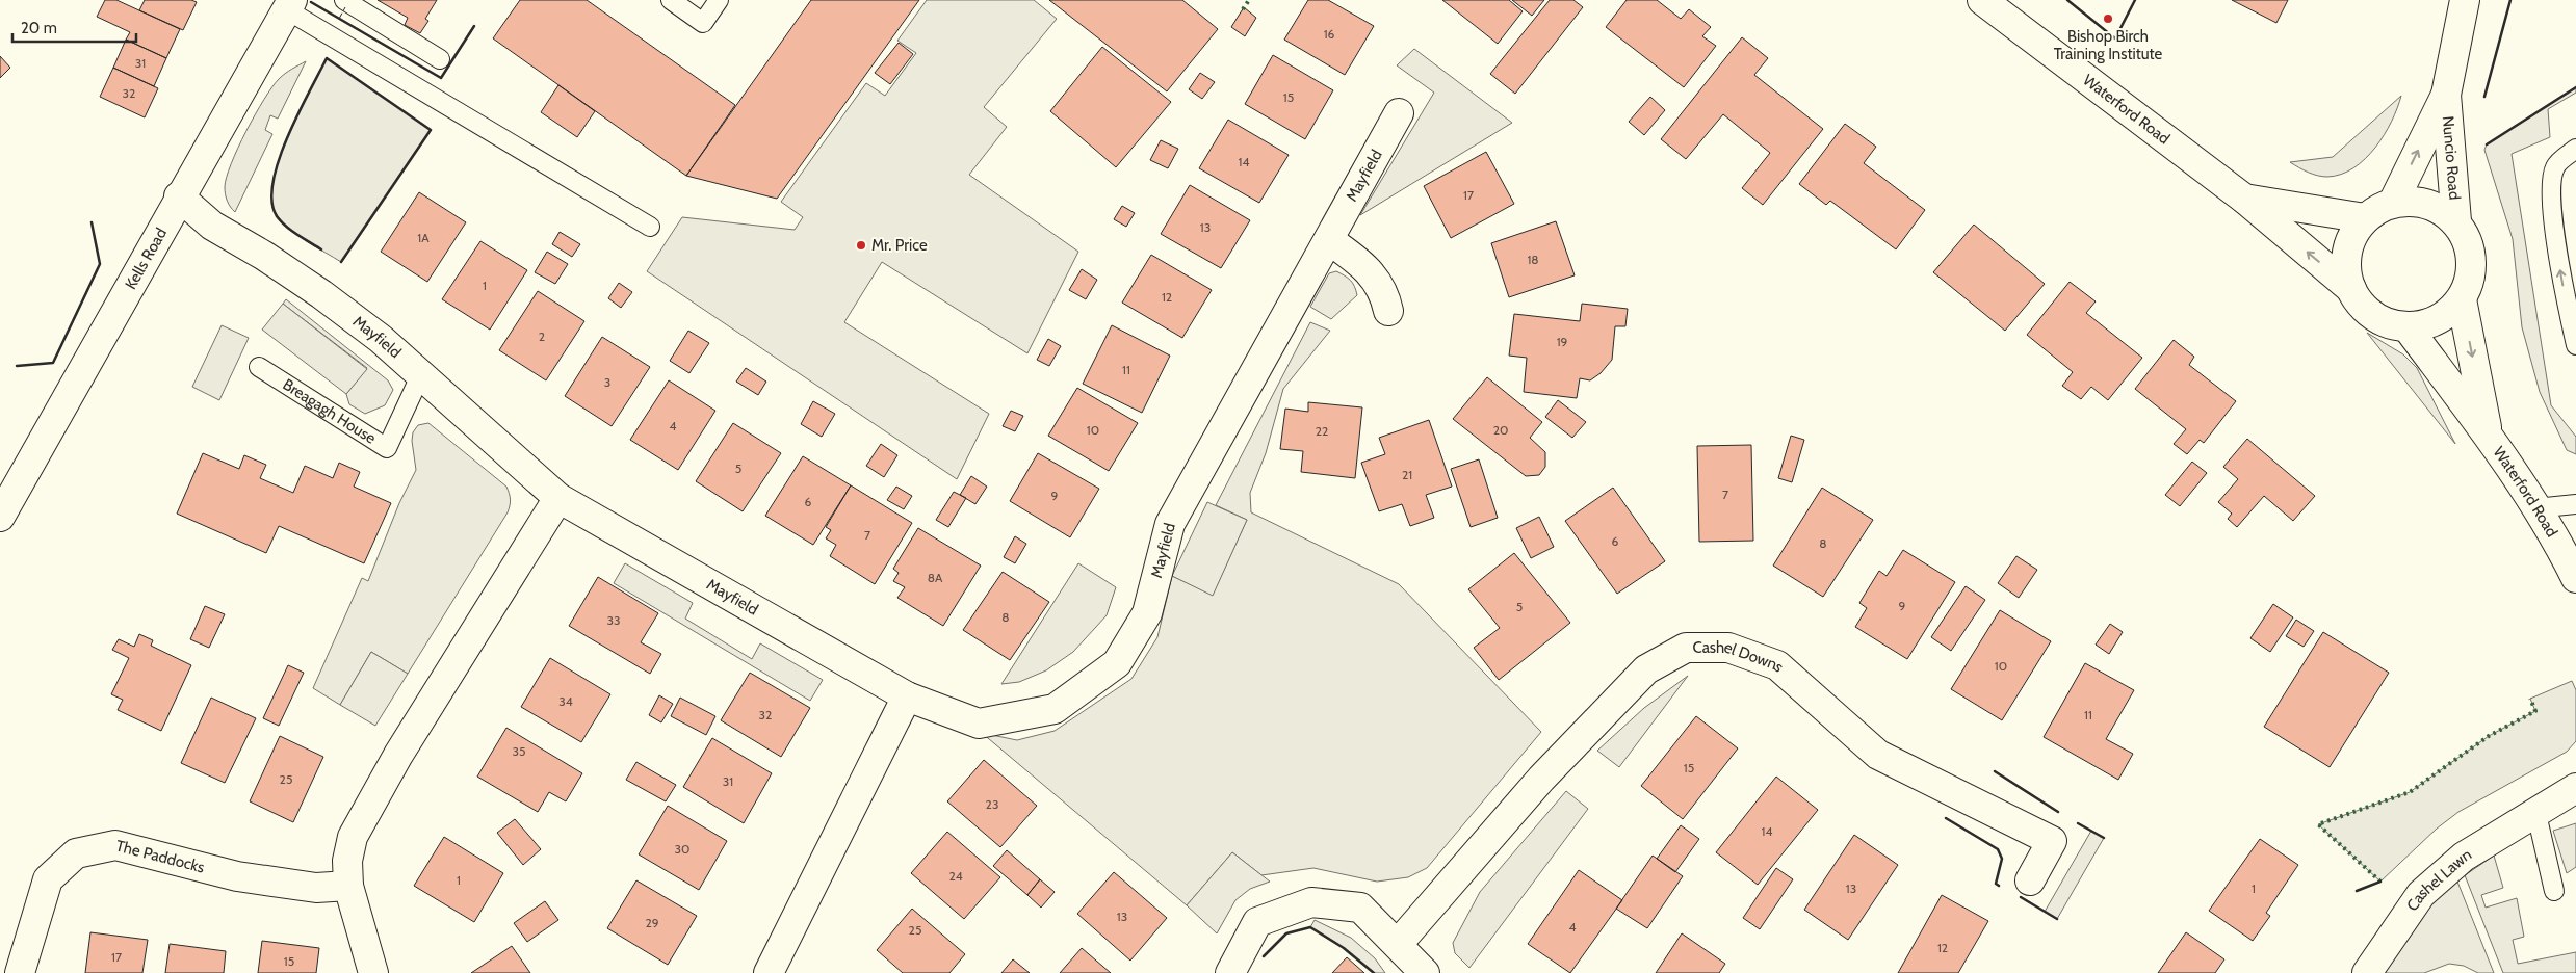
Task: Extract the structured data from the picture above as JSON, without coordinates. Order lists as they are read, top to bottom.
{
  "streets": {
    "street": [
      "Waterford Road",
      "Nuncio Road",
      "Mayfield",
      "Kells Road",
      "Cashel Downs",
      "The Paddocks",
      "Cashel Lawn"
    ],
    "lane": ["Breagagh House"]
  },
  "crossings": [
    ["Waterford Road", "Nuncio Road"],
    ["Mayfield", "Kells Road"],
    ["Mayfield", "Breagagh House"]
  ],
  "places": ["Bishop Birch Training Institute", "Mr. Price"],
  "house_numbers": [
    "16",
    "31",
    "32",
    "15",
    "14",
    "17",
    "13",
    "1A",
    "18",
    "1",
    "12",
    "2",
    "19",
    "11",
    "3",
    "4",
    "10",
    "20",
    "22",
    "5",
    "21",
    "7",
    "9",
    "6",
    "7",
    "6",
    "8",
    "8A",
    "9",
    "5",
    "8",
    "33",
    "10",
    "34",
    "32",
    "11",
    "35",
    "15",
    "25",
    "31",
    "23",
    "14",
    "30",
    "24",
    "1",
    "13",
    "1",
    "13",
    "29",
    "4",
    "25",
    "12",
    "17",
    "15"
  ],
  "scale_bar": "20 m"
}
